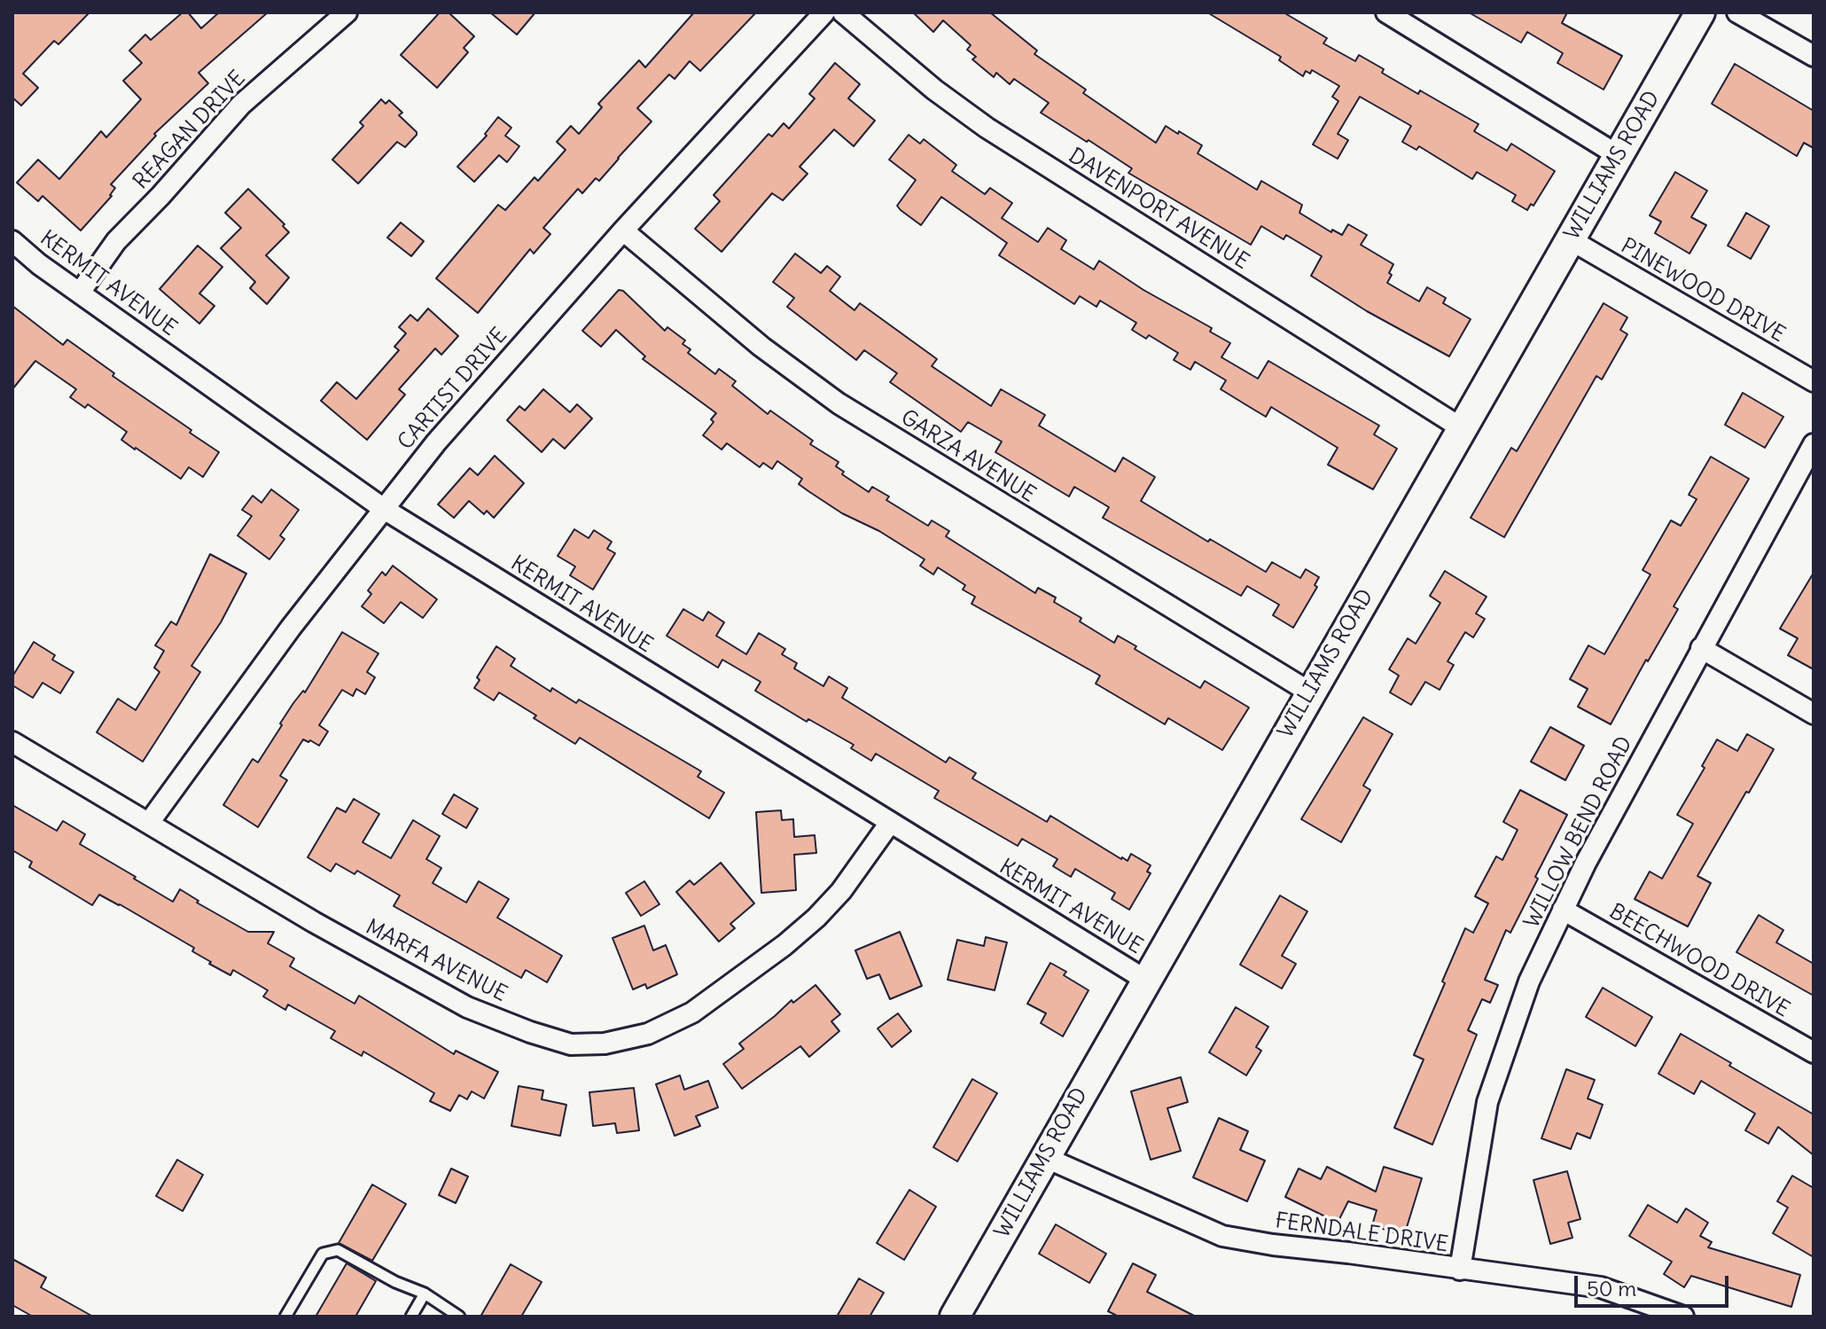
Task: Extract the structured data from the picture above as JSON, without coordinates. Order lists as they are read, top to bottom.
{
  "streets": {
    "street": [
      "REAGAN DRIVE",
      "WILLIAMS ROAD",
      "DAVENPORT AVENUE",
      "KERMIT AVENUE",
      "PINEWOOD DRIVE",
      "CARTIST DRIVE",
      "GARZA AVENUE",
      "WILLOW BEND ROAD",
      "MARFA AVENUE",
      "BEECHWOOD DRIVE",
      "FERNDALE DRIVE"
    ]
  },
  "crossings": [
    ["REAGAN DRIVE", "KERMIT AVENUE"],
    ["WILLIAMS ROAD", "DAVENPORT AVENUE"],
    ["WILLIAMS ROAD", "KERMIT AVENUE"],
    ["WILLIAMS ROAD", "PINEWOOD DRIVE"],
    ["WILLIAMS ROAD", "GARZA AVENUE"],
    ["WILLIAMS ROAD", "FERNDALE DRIVE"],
    ["KERMIT AVENUE", "CARTIST DRIVE"],
    ["KERMIT AVENUE", "MARFA AVENUE"],
    ["CARTIST DRIVE", "GARZA AVENUE"],
    ["CARTIST DRIVE", "MARFA AVENUE"],
    ["WILLOW BEND ROAD", "BEECHWOOD DRIVE"],
    ["WILLOW BEND ROAD", "FERNDALE DRIVE"]
  ],
  "scale_bar": "50 m"
}
